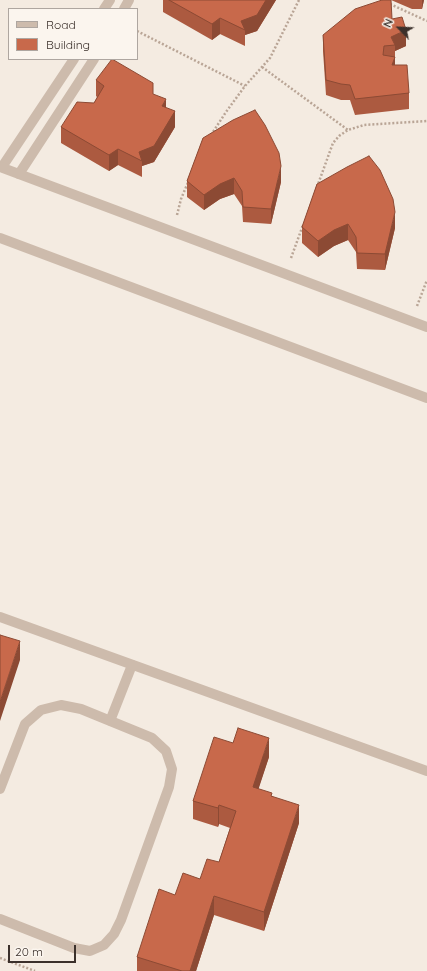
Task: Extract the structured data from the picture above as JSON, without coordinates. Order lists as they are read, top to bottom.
{
  "legend": ["Road", "Building"],
  "scale_bar": "20 m",
  "north": "top left"
}
